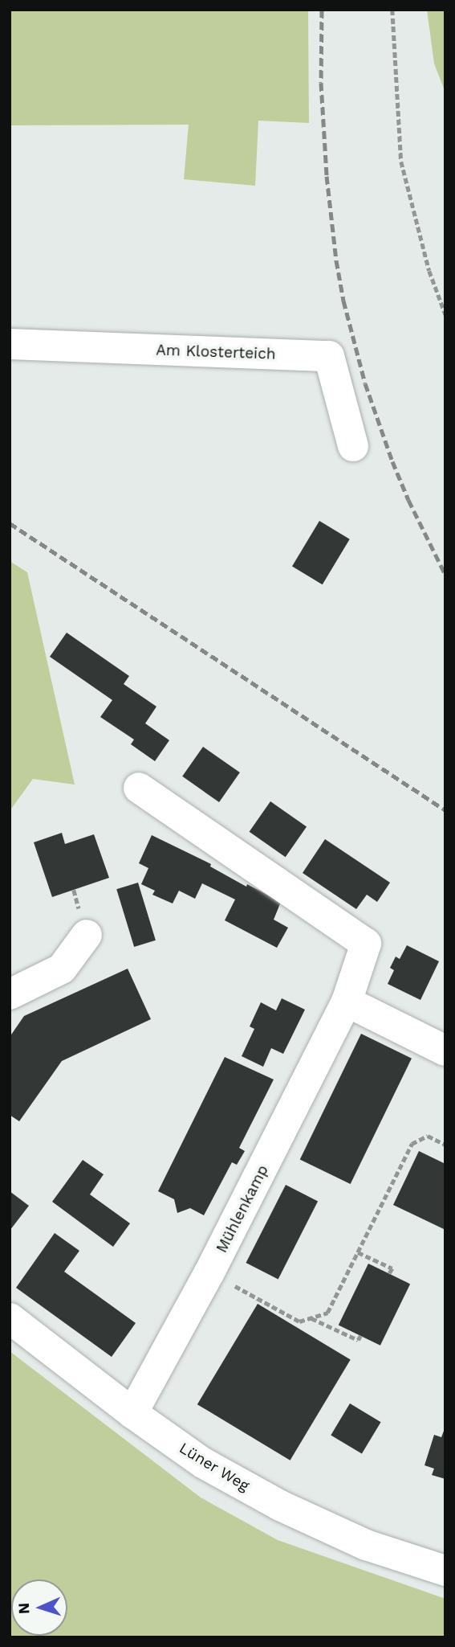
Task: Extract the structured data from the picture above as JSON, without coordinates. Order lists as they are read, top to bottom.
{
  "streets": {
    "street": ["Am Klosterteich", "Mühlenkamp", "Lüner Weg"]
  },
  "crossings": [
    ["Mühlenkamp", "Lüner Weg"]
  ],
  "north": "left"
}
